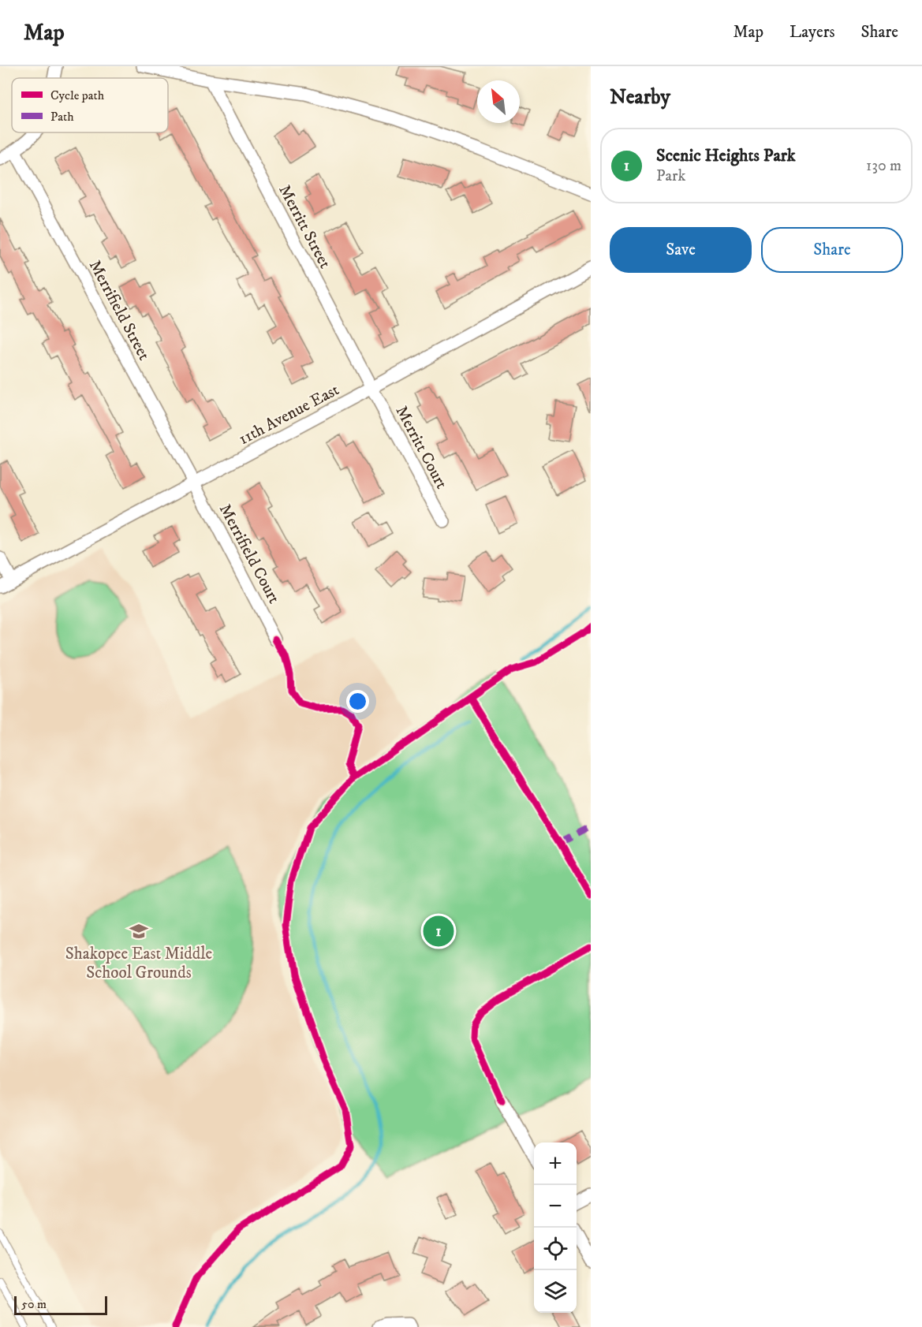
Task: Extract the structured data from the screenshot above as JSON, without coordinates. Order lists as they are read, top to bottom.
{
  "streets": {
    "street": [
      "Merritt Street",
      "Merrifield Street",
      "11th Avenue East",
      "Merritt Court",
      "Merrifield Court"
    ]
  },
  "crossings": [
    ["Merritt Street", "11th Avenue East"],
    ["Merritt Street", "Merritt Court"],
    ["Merrifield Street", "11th Avenue East"],
    ["Merrifield Street", "Merrifield Court"],
    ["11th Avenue East", "Merritt Court"],
    ["11th Avenue East", "Merrifield Court"]
  ],
  "places": {
    "school or university": ["Shakopee East Middle School Grounds"]
  },
  "legend": ["Cycle path", "Path"],
  "scale_bar": "50 m",
  "north": "top left",
  "page": {
    "header": "Map",
    "nav": ["Map", "Layers", "Share"],
    "heading": "Nearby",
    "list": [
      {
        "mark": "1",
        "name": "Scenic Heights Park",
        "note": "Park",
        "value": "130 m"
      }
    ],
    "buttons": ["Save", "Share"],
    "pins": "1",
    "map_buttons": ["+", "−"],
    "scale": "50 m"
  }
}
